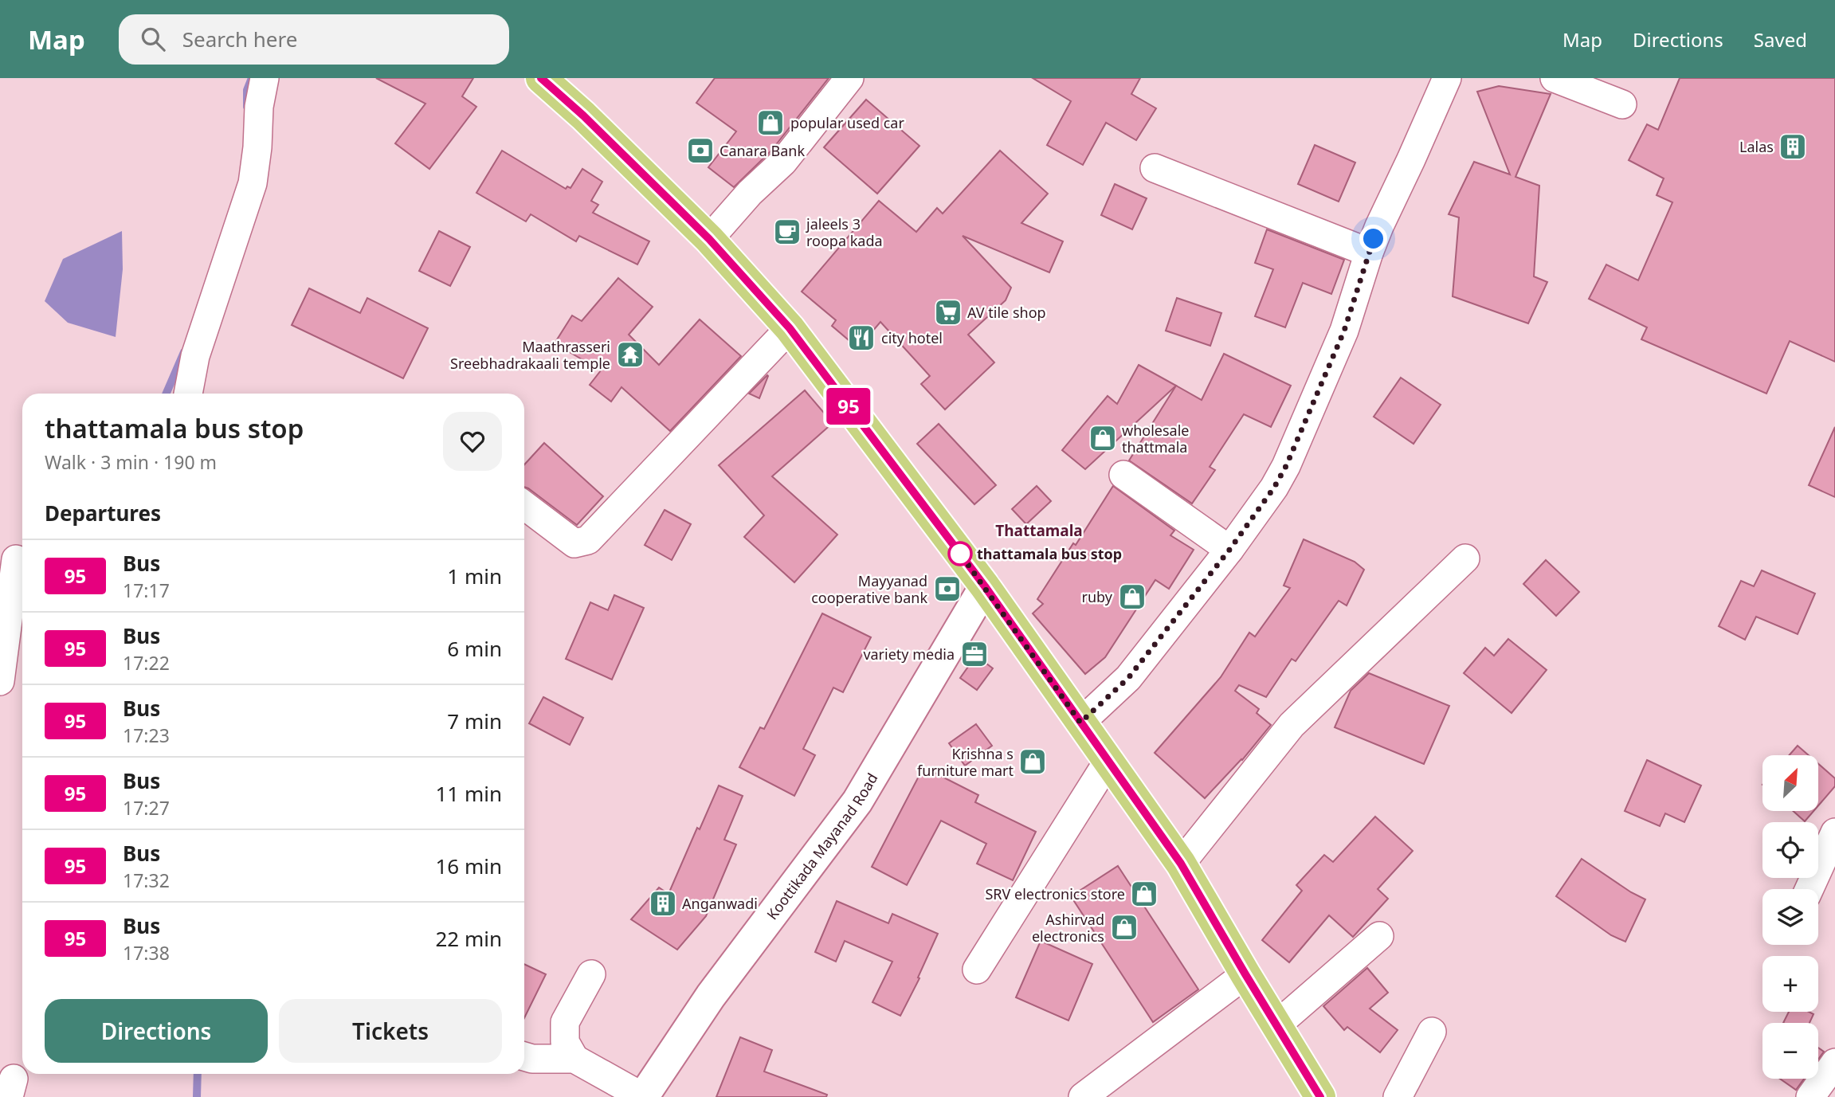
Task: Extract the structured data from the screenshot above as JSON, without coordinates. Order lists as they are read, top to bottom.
{
  "streets": {
    "main road": ["Koottikada Mayanad Road"]
  },
  "districts": ["Thattamala"],
  "places": {
    "shop": [
      "popular used car",
      "wholesale thattmala",
      "ruby",
      "Krishna s furniture mart",
      "SRV electronics store",
      "Ashirvad electronics"
    ],
    "building": ["Lalas", "Anganwadi"],
    "bank": ["Canara Bank", "Mayyanad cooperative bank"],
    "cafe": ["jaleels 3 roopa kada"],
    "supermarket": ["AV tile shop"],
    "restaurant": ["city hotel"],
    "temple": ["Maathrasseri Sreebhadrakaali temple"],
    "other": ["thattamala bus stop"],
    "office": ["variety media"]
  },
  "lines": ["bus line 95"],
  "north": "top right",
  "page": {
    "header": "Map",
    "search": "Search here",
    "nav": ["Map", "Directions", "Saved"],
    "on_map": "95",
    "heading": [
      ["thattamala bus stop", "Walk · 3 min · 190 m"],
      "Departures"
    ],
    "list": [
      {
        "mark": "95",
        "name": "Bus",
        "note": "17:17",
        "value": "1 min"
      },
      {
        "mark": "95",
        "name": "Bus",
        "note": "17:22",
        "value": "6 min"
      },
      {
        "mark": "95",
        "name": "Bus",
        "note": "17:23",
        "value": "7 min"
      },
      {
        "mark": "95",
        "name": "Bus",
        "note": "17:27",
        "value": "11 min"
      },
      {
        "mark": "95",
        "name": "Bus",
        "note": "17:32",
        "value": "16 min"
      },
      {
        "mark": "95",
        "name": "Bus",
        "note": "17:38",
        "value": "22 min"
      }
    ],
    "map_buttons": ["+", "−"],
    "buttons": ["Directions", "Tickets"]
  }
}
